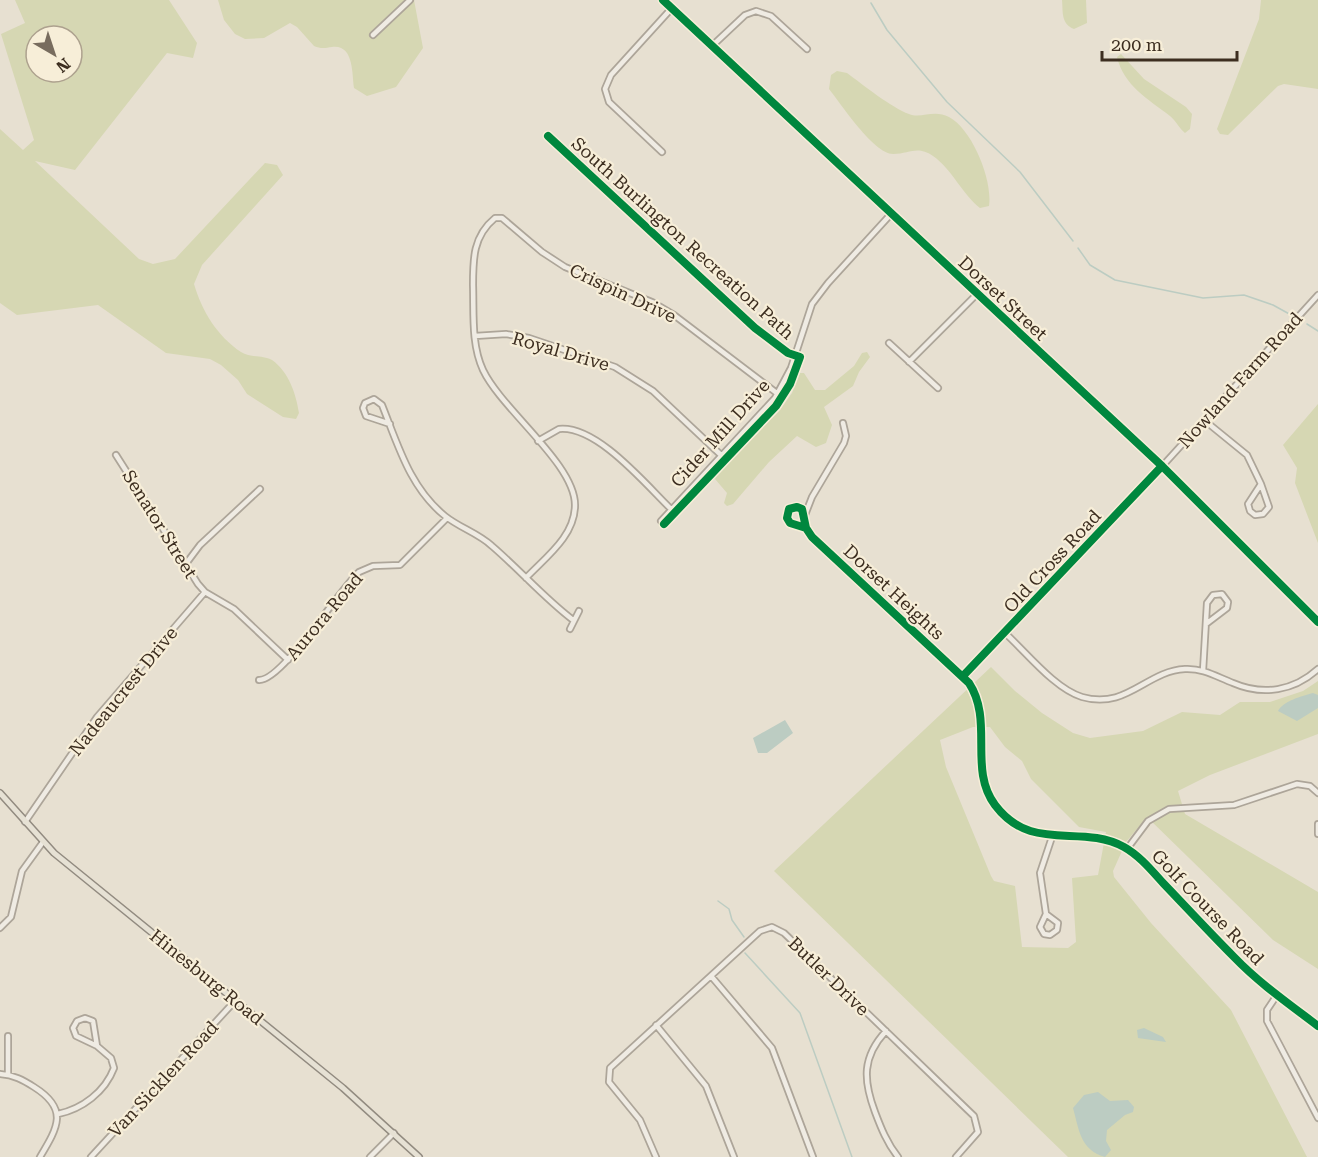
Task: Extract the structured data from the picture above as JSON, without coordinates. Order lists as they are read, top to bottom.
{
  "streets": {
    "main road": ["Hinesburg Road"],
    "street": [
      "Crispin Drive",
      "Dorset Street",
      "Royal Drive",
      "Nowland Farm Road",
      "Cider Mill Drive",
      "Senator Street",
      "Old Cross Road",
      "Dorset Heights",
      "Aurora Road",
      "Nadeaucrest Drive",
      "Golf Course Road",
      "Butler Drive",
      "Van Sicklen Road"
    ],
    "cycle path": ["South Burlington Recreation Path"]
  },
  "crossings": [
    ["Crispin Drive", "Royal Drive"],
    ["Crispin Drive", "Cider Mill Drive"],
    ["Dorset Street", "Nowland Farm Road"],
    ["Dorset Street", "Cider Mill Drive"],
    ["Dorset Street", "Old Cross Road"],
    ["Royal Drive", "Cider Mill Drive"],
    ["Nowland Farm Road", "Old Cross Road"],
    ["Senator Street", "Aurora Road"],
    ["Senator Street", "Nadeaucrest Drive"],
    ["Old Cross Road", "Dorset Heights"],
    ["Old Cross Road", "Golf Course Road"],
    ["Dorset Heights", "Golf Course Road"],
    ["Nadeaucrest Drive", "Hinesburg Road"],
    ["Hinesburg Road", "Van Sicklen Road"]
  ],
  "scale_bar": "200 m",
  "north": "bottom right"
}
